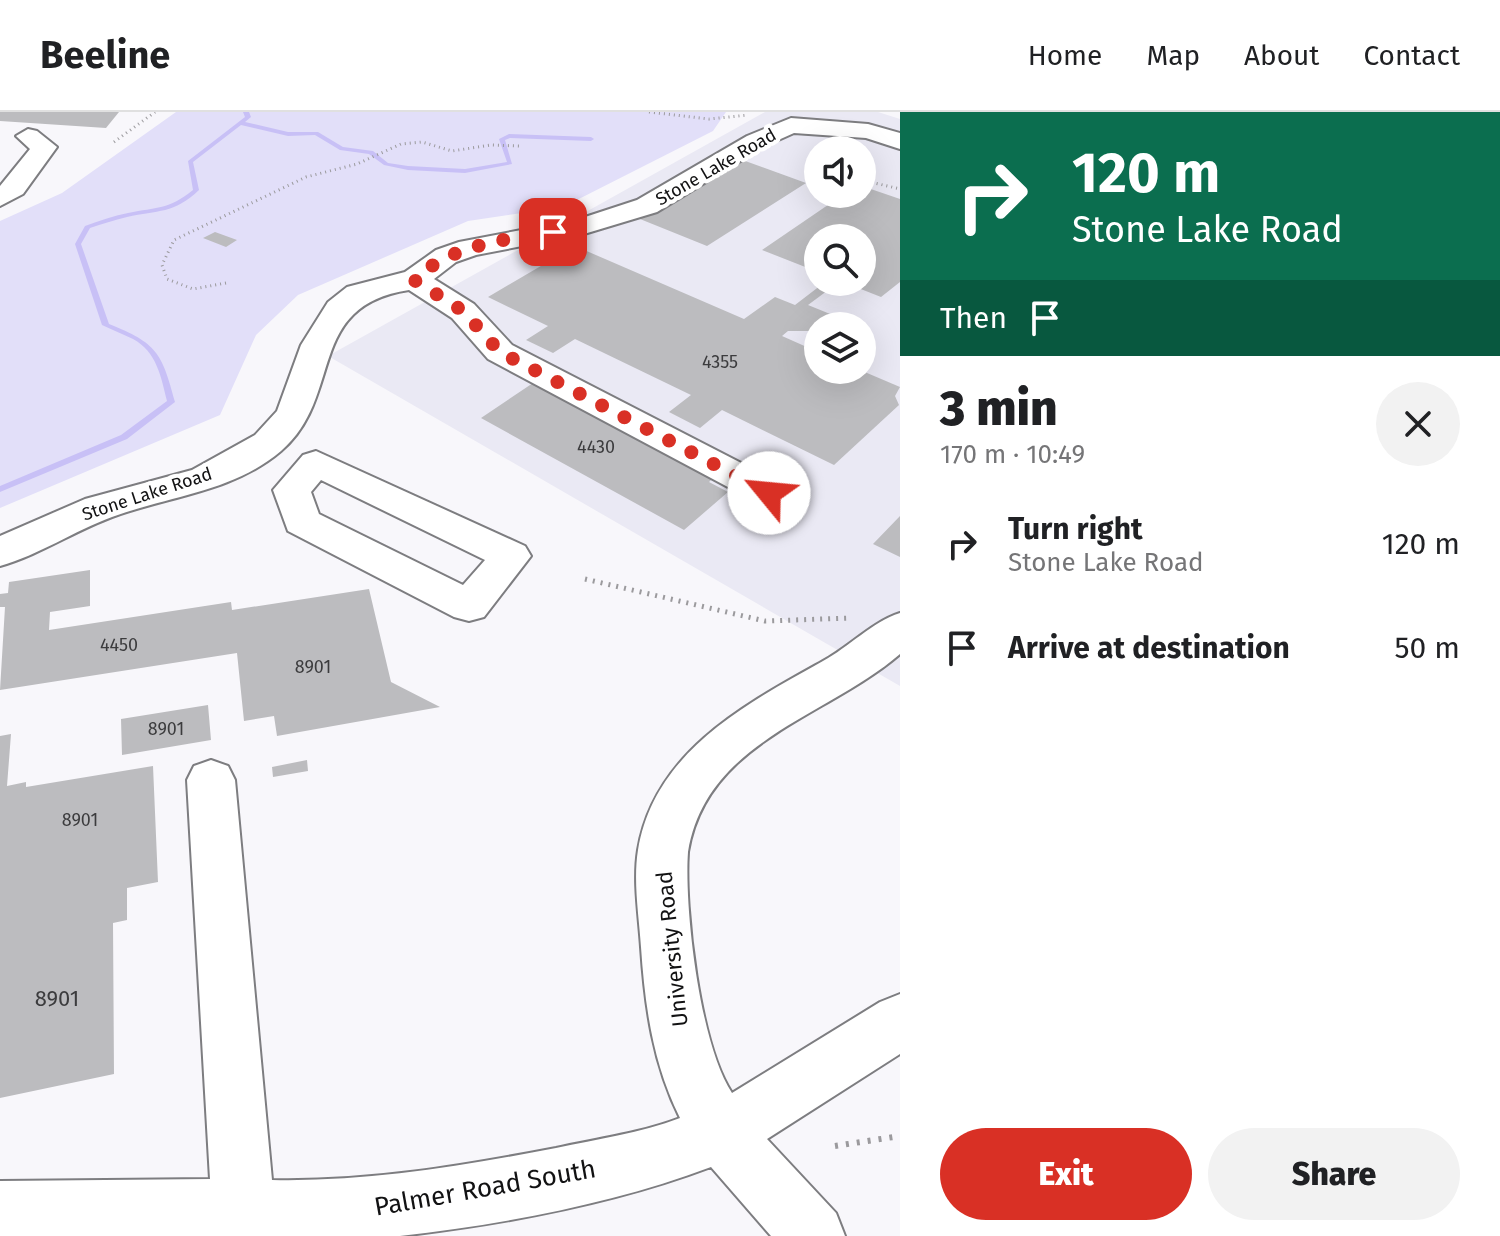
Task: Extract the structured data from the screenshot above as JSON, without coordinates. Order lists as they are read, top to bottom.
{
  "streets": {
    "street": ["Stone Lake Road", "University Road", "Palmer Road South"]
  },
  "crossings": [
    ["University Road", "Palmer Road South"]
  ],
  "house_numbers": [
    "4355",
    "4430",
    "4450",
    "8901",
    "8901",
    "8901",
    "8901"
  ],
  "page": {
    "header": "Beeline",
    "nav": [
      "Home",
      "Map",
      "About",
      "Contact"
    ],
    "turn": ["120 m", "Stone Lake Road"],
    "then": "Then",
    "heading": ["3 min", "170 m · 10:49"],
    "list": [
      {
        "name": "Turn right",
        "note": "Stone Lake Road",
        "value": "120 m"
      },
      {
        "name": "Arrive at destination",
        "value": "50 m"
      }
    ],
    "buttons": ["Exit", "Share"]
  }
}
